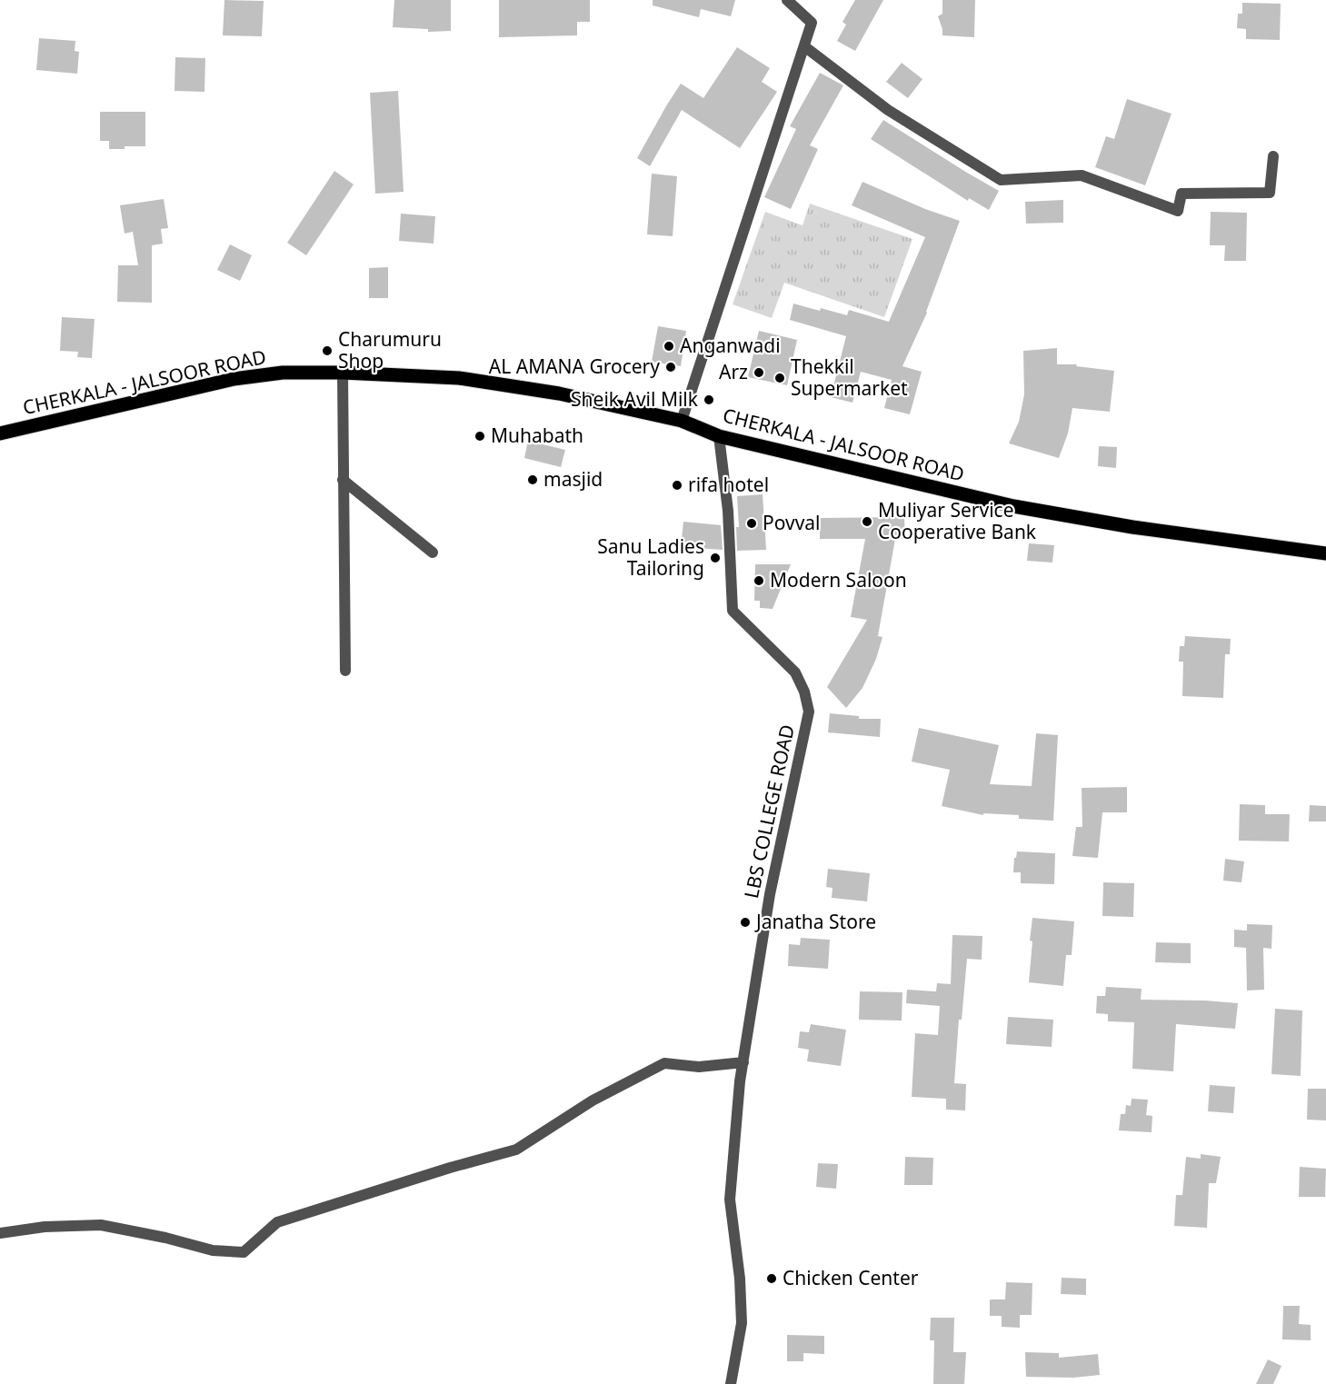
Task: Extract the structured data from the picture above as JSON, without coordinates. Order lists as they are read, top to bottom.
{
  "streets": {
    "main road": ["CHERKALA - JALSOOR ROAD"],
    "street": ["LBS COLLEGE ROAD"]
  },
  "crossings": [
    ["CHERKALA - JALSOOR ROAD", "LBS COLLEGE ROAD"]
  ],
  "places": [
    "Anganwadi",
    "Charumuru Shop",
    "AL AMANA Grocery",
    "Arz",
    "Thekkil Supermarket",
    "Sheik Avil Milk",
    "Muhabath",
    "masjid",
    "rifa hotel",
    "Muliyar Service Cooperative Bank",
    "Povval",
    "Sanu Ladies Tailoring",
    "Modern Saloon",
    "Janatha Store",
    "Chicken Center"
  ]
}
